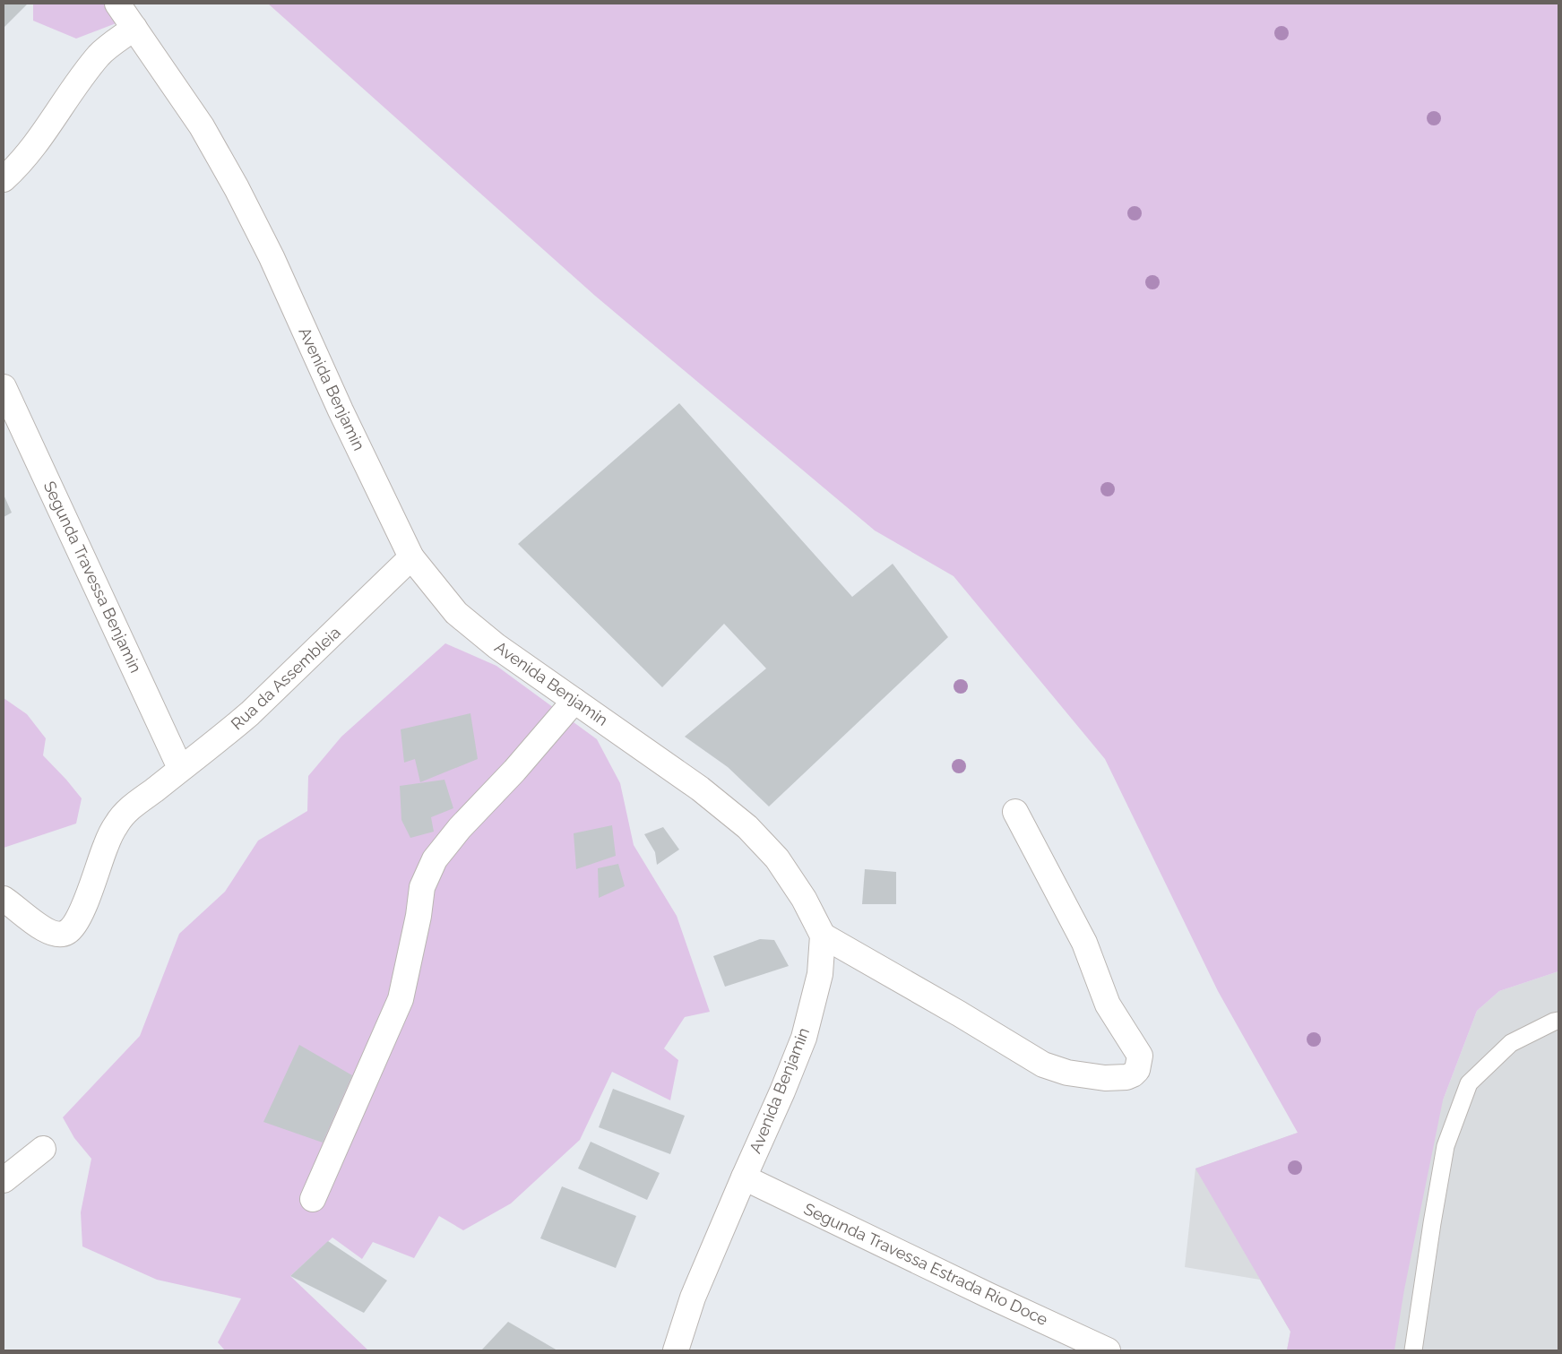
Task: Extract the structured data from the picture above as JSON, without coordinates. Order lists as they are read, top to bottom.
{
  "streets": {
    "street": [
      "Avenida Benjamin",
      "Segunda Travessa Benjamin",
      "Rua da Assembleia",
      "Segunda Travessa Estrada Rio Doce"
    ]
  },
  "crossings": [
    ["Avenida Benjamin", "Rua da Assembleia"],
    ["Avenida Benjamin", "Segunda Travessa Estrada Rio Doce"],
    ["Segunda Travessa Benjamin", "Rua da Assembleia"]
  ]
}
